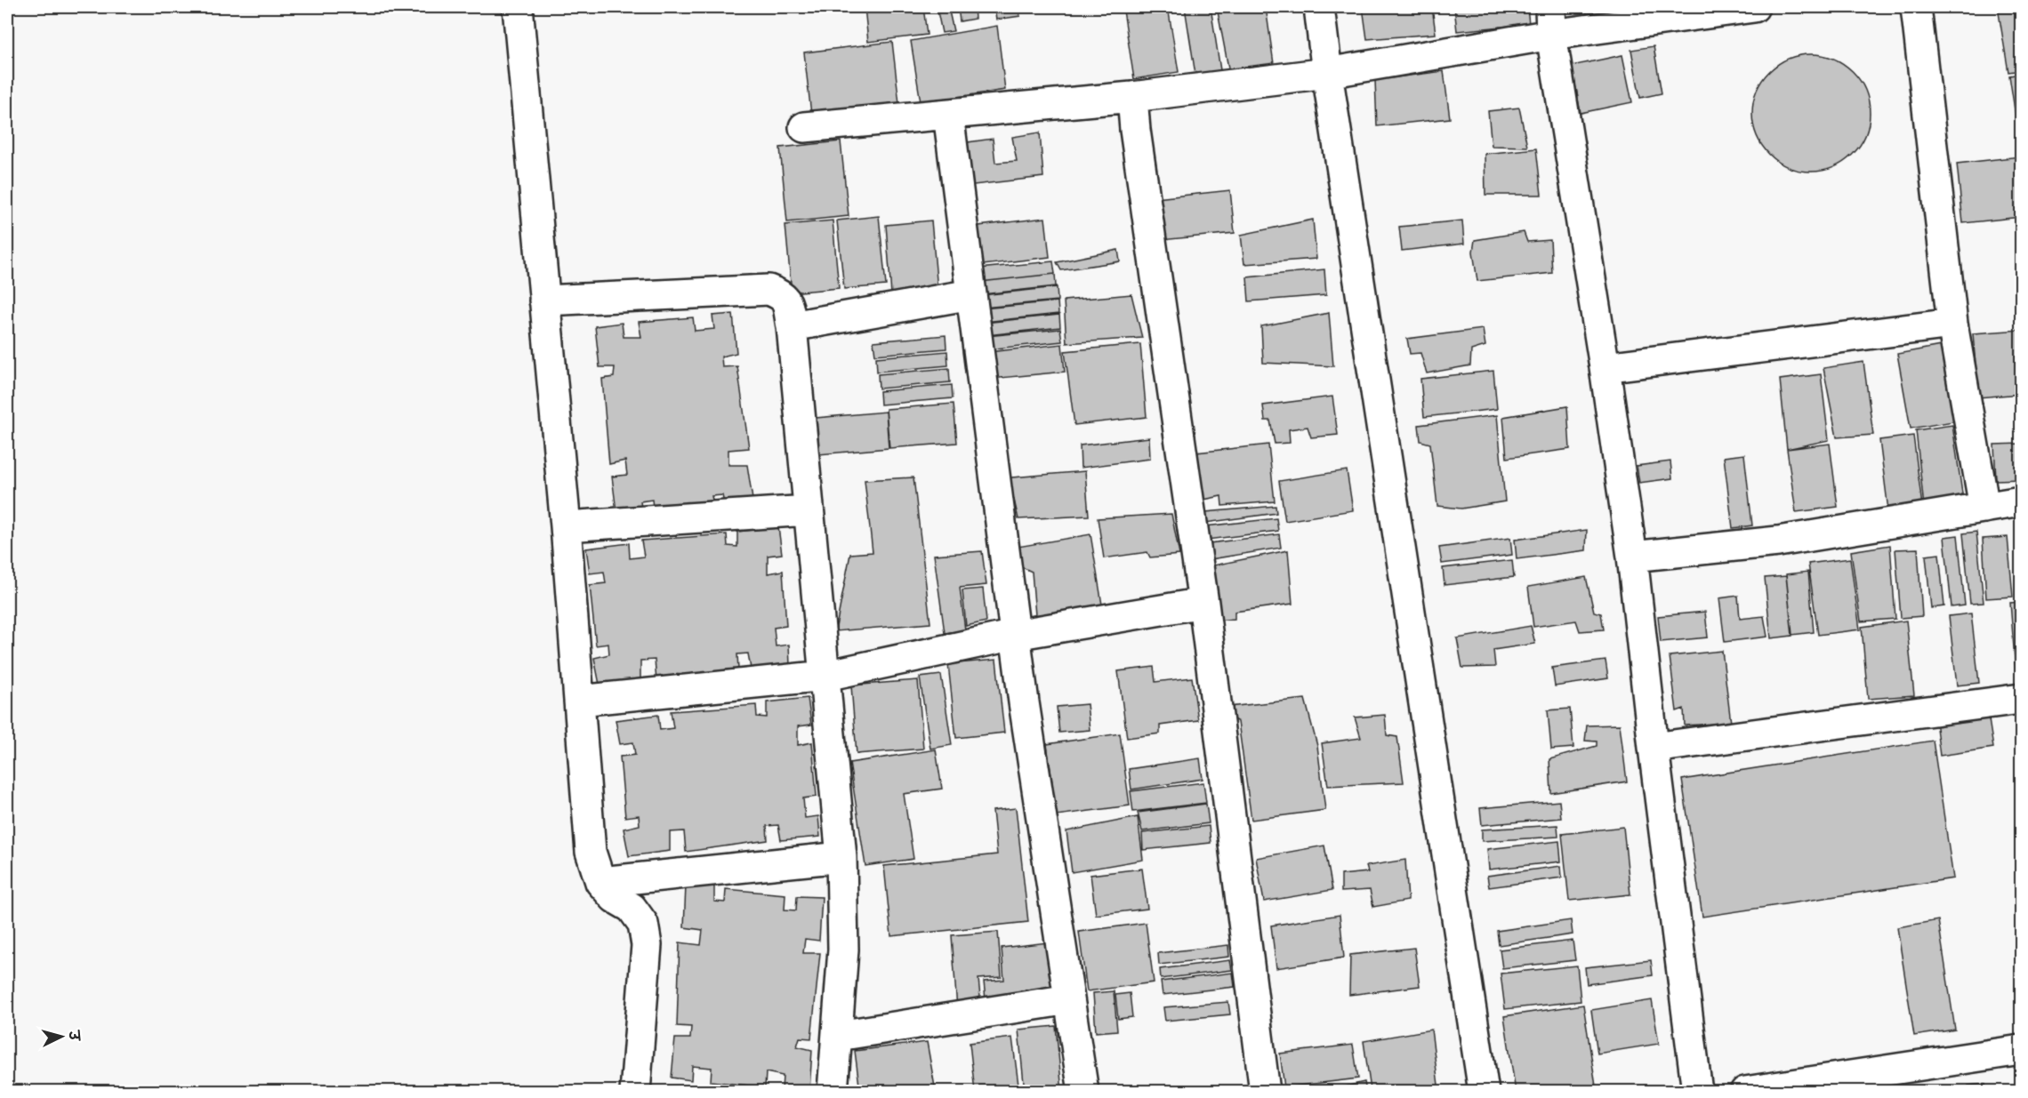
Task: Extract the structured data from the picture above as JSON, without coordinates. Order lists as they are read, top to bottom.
{
  "north": "right"
}
